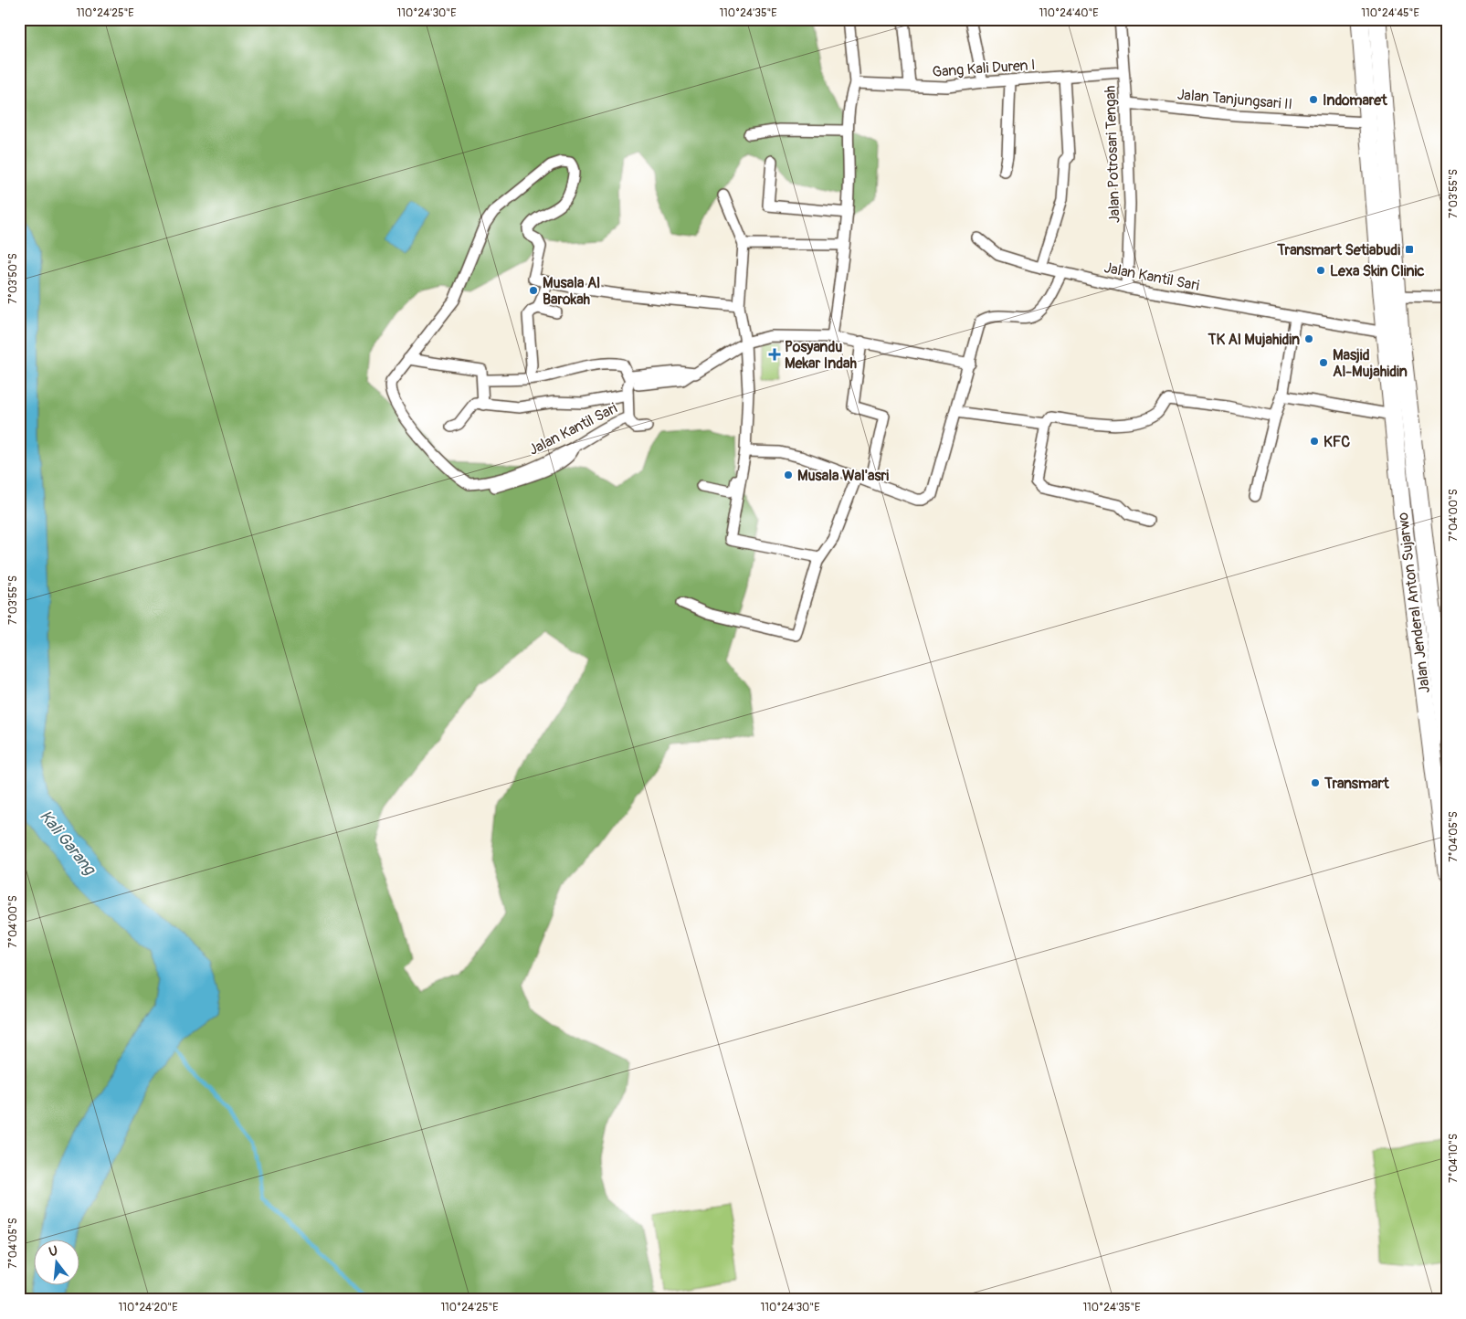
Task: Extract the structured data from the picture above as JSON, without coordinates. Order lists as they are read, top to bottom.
{
  "streets": {
    "highway": ["Jalan Jenderal Anton Sujarwo"],
    "street": [
      "Gang Kali Duren I",
      "Jalan Tanjungsari II",
      "Jalan Potrosari Tengah",
      "Jalan Kantil Sari"
    ]
  },
  "crossings": [
    ["Gang Kali Duren I", "Jalan Potrosari Tengah"],
    ["Jalan Tanjungsari II", "Jalan Potrosari Tengah"],
    ["Jalan Tanjungsari II", "Jalan Jenderal Anton Sujarwo"],
    ["Jalan Potrosari Tengah", "Jalan Kantil Sari"],
    ["Jalan Kantil Sari", "Jalan Jenderal Anton Sujarwo"]
  ],
  "water": ["Kali Garang"],
  "places": {
    "other": [
      "Indomaret",
      "Lexa Skin Clinic",
      "Musala Al Barokah",
      "TK Al Mujahidin",
      "Masjid Al-Mujahidin",
      "KFC",
      "Musala Wal'asri",
      "Transmart"
    ],
    "transit": ["Transmart Setiabudi"],
    "health": ["Posyandu Mekar Indah"]
  },
  "north": "top",
  "coordinates": [
    "110°24'25\"E",
    "110°24'30\"E",
    "110°24'35\"E",
    "110°24'40\"E",
    "110°24'45\"E",
    "7°03'55\"S",
    "7°03'50\"S",
    "7°04'00\"S",
    "7°04'05\"S",
    "7°04'10\"S",
    "110°24'20\"E"
  ]
}
